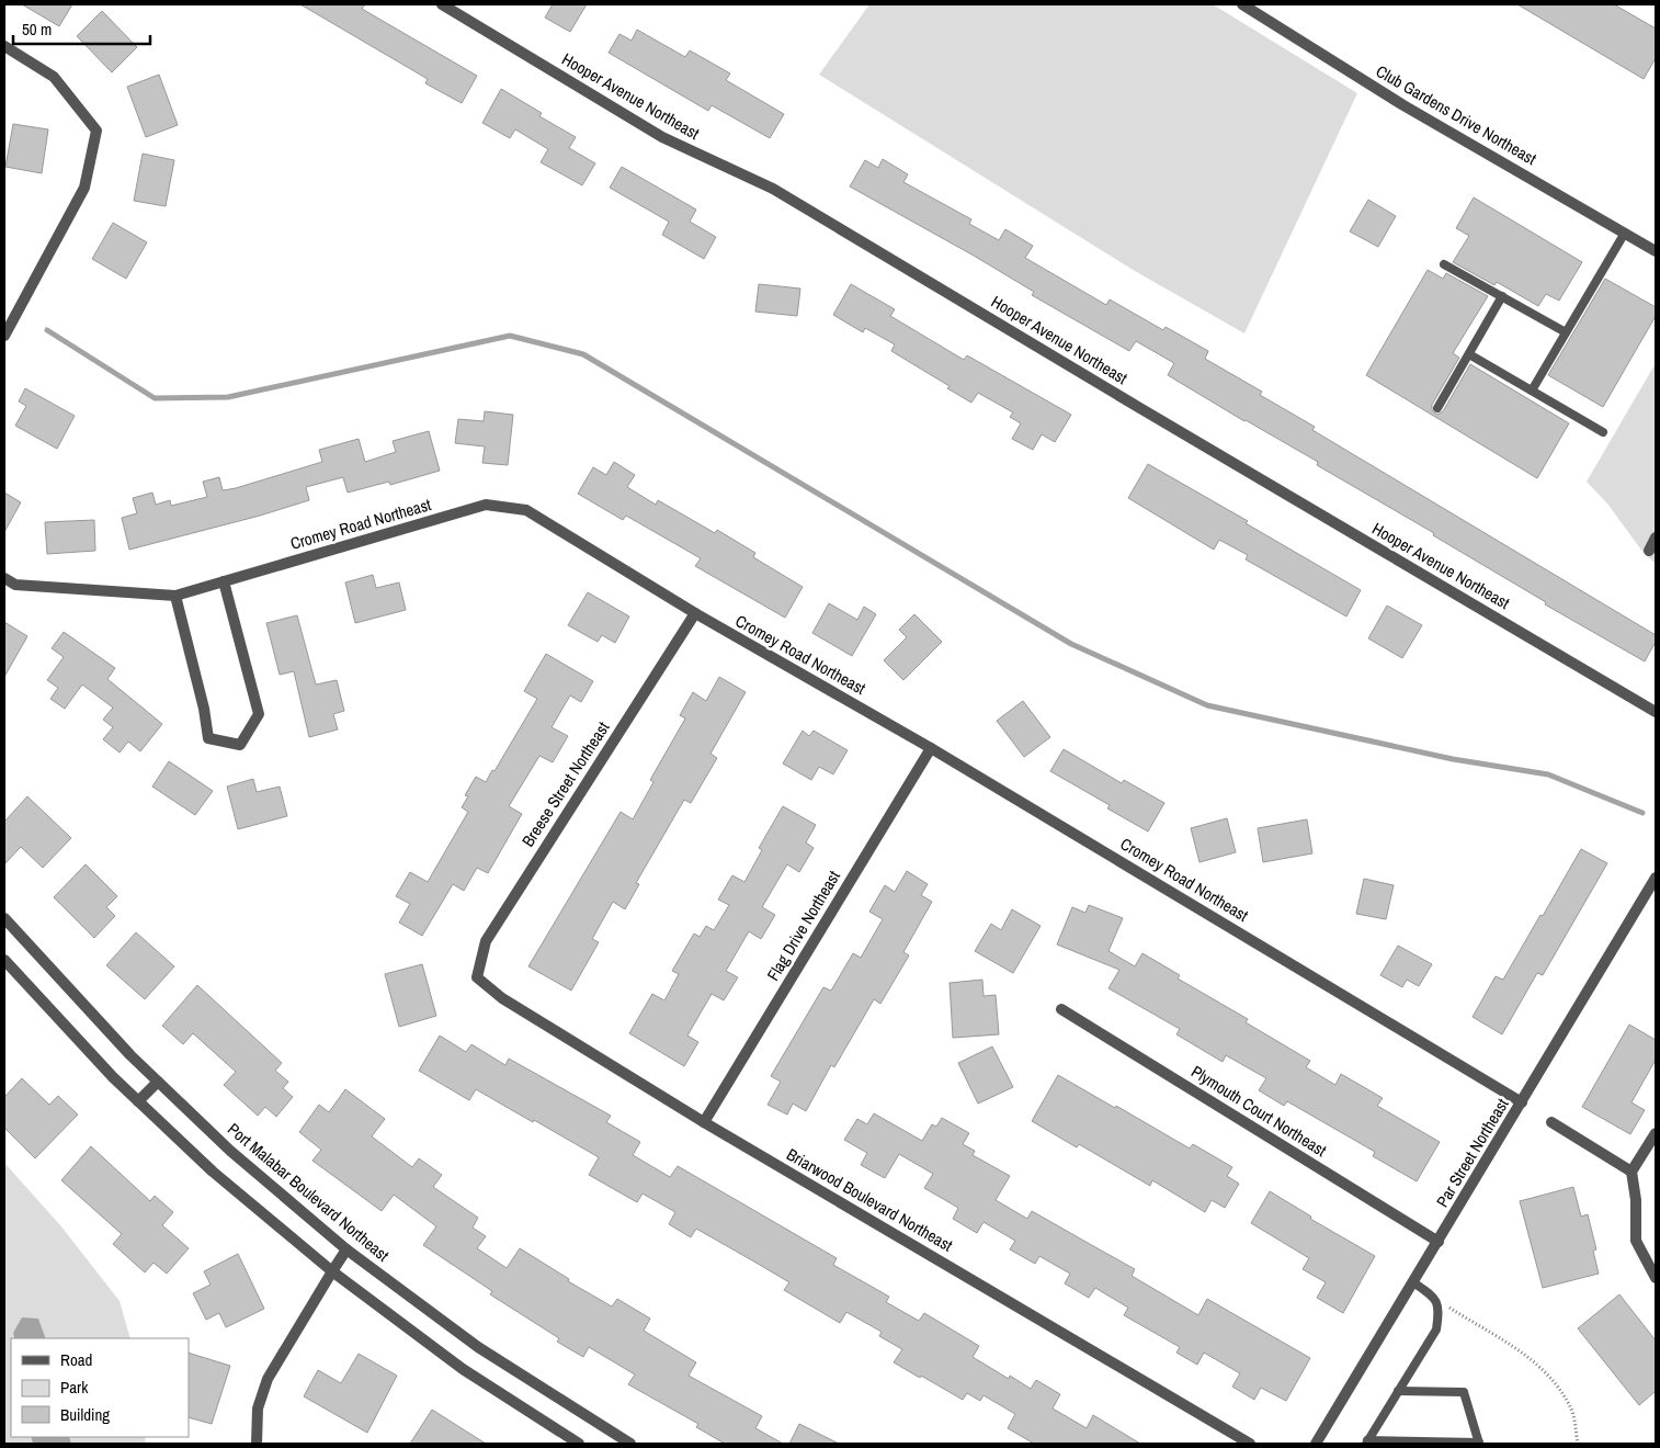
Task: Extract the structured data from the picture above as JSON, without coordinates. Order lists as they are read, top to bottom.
{
  "streets": {
    "street": [
      "Hooper Avenue Northeast",
      "Club Gardens Drive Northeast",
      "Cromey Road Northeast",
      "Breese Street Northeast",
      "Flag Drive Northeast",
      "Plymouth Court Northeast",
      "Par Street Northeast",
      "Port Malabar Boulevard Northeast",
      "Briarwood Boulevard Northeast"
    ]
  },
  "crossings": [
    ["Cromey Road Northeast", "Breese Street Northeast"],
    ["Cromey Road Northeast", "Flag Drive Northeast"],
    ["Cromey Road Northeast", "Par Street Northeast"],
    ["Breese Street Northeast", "Briarwood Boulevard Northeast"],
    ["Flag Drive Northeast", "Briarwood Boulevard Northeast"],
    ["Plymouth Court Northeast", "Par Street Northeast"]
  ],
  "legend": ["Road", "Park", "Building"],
  "scale_bar": "50 m"
}
